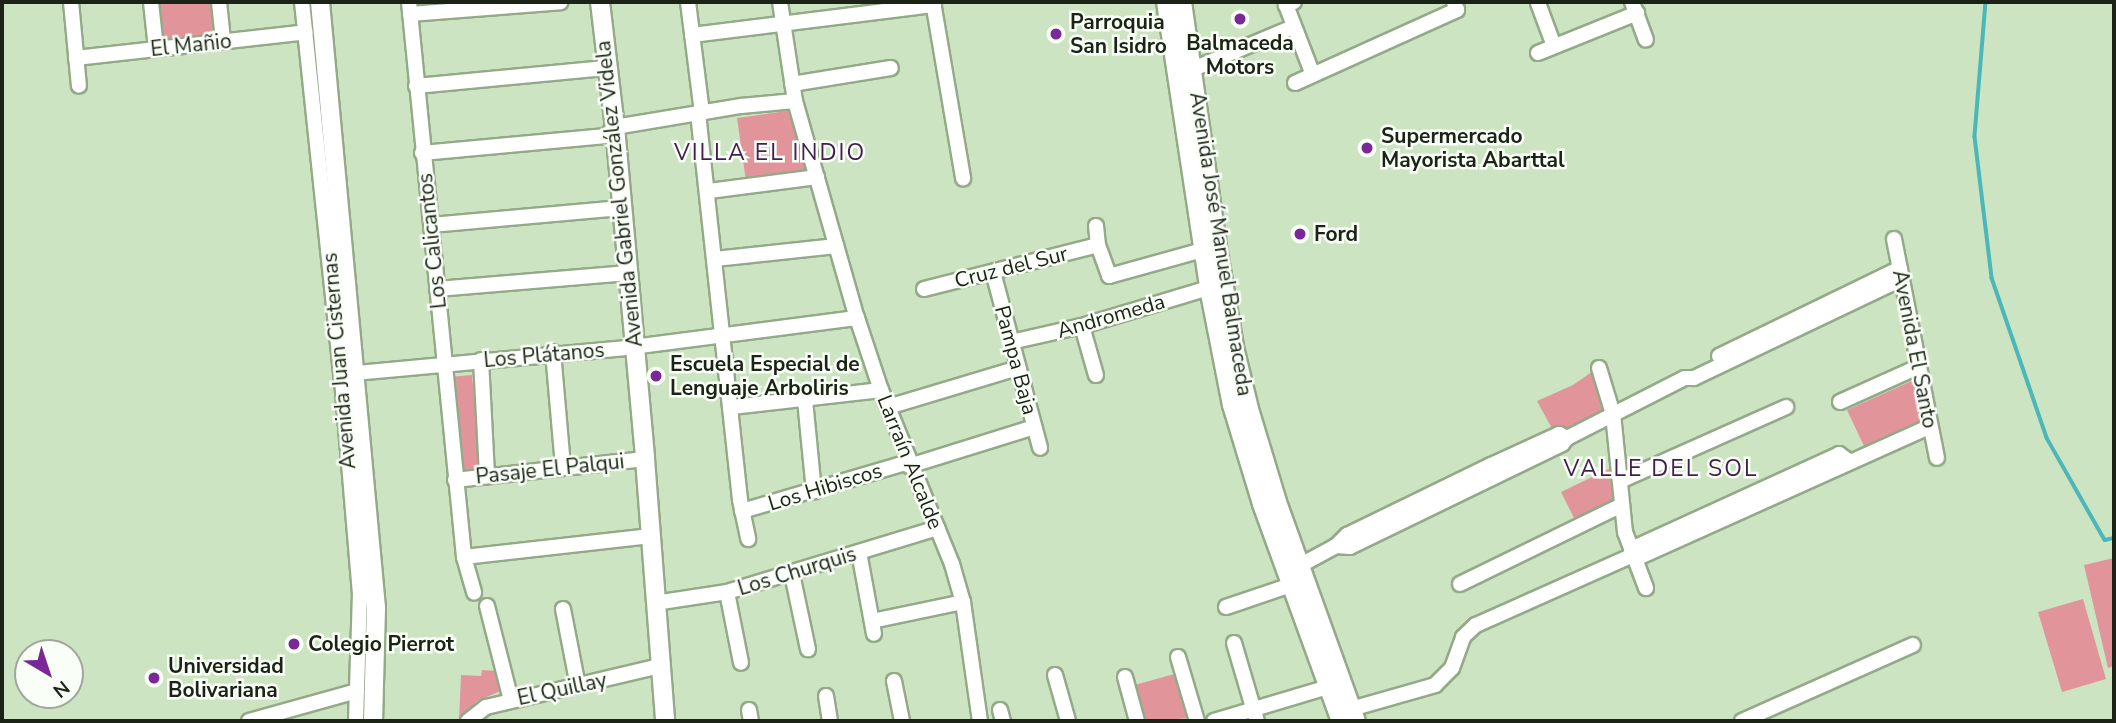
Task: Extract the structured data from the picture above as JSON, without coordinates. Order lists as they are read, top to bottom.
{
  "streets": {
    "main road": ["Avenida Gabriel González Videla", "Avenida José Manuel Balmaceda", "Avenida Juan Cisternas"],
    "street": [
      "El Mañio",
      "Los Calicantos",
      "Cruz del Sur",
      "Andromeda",
      "Avenida El Santo",
      "Los Plátanos",
      "Pampa Baja",
      "Larraín Alcalde",
      "Pasaje El Palqui",
      "Los Hibiscos",
      "Los Churquis",
      "El Quillay"
    ]
  },
  "crossings": [
    ["El Mañio", "Avenida Juan Cisternas"],
    ["Avenida Gabriel González Videla", "Los Plátanos"],
    ["Avenida Gabriel González Videla", "Pasaje El Palqui"],
    ["Avenida Gabriel González Videla", "Los Churquis"],
    ["Avenida Gabriel González Videla", "El Quillay"],
    ["Los Calicantos", "Los Plátanos"],
    ["Los Calicantos", "Pasaje El Palqui"],
    ["Avenida José Manuel Balmaceda", "Andromeda"],
    ["Cruz del Sur", "Pampa Baja"],
    ["Andromeda", "Pampa Baja"],
    ["Los Plátanos", "Avenida Juan Cisternas"],
    ["Los Plátanos", "Larraín Alcalde"],
    ["Pampa Baja", "Los Hibiscos"],
    ["Larraín Alcalde", "Los Hibiscos"],
    ["Larraín Alcalde", "Los Churquis"]
  ],
  "districts": ["VILLA EL INDIO", "VALLE DEL SOL"],
  "places": [
    "Balmaceda Motors",
    "Parroquia San Isidro",
    "Supermercado Mayorista Abarttal",
    "Ford",
    "Escuela Especial de Lenguaje Arboliris",
    "Colegio Pierrot",
    "Universidad Bolivariana"
  ],
  "north": "bottom right"
}
